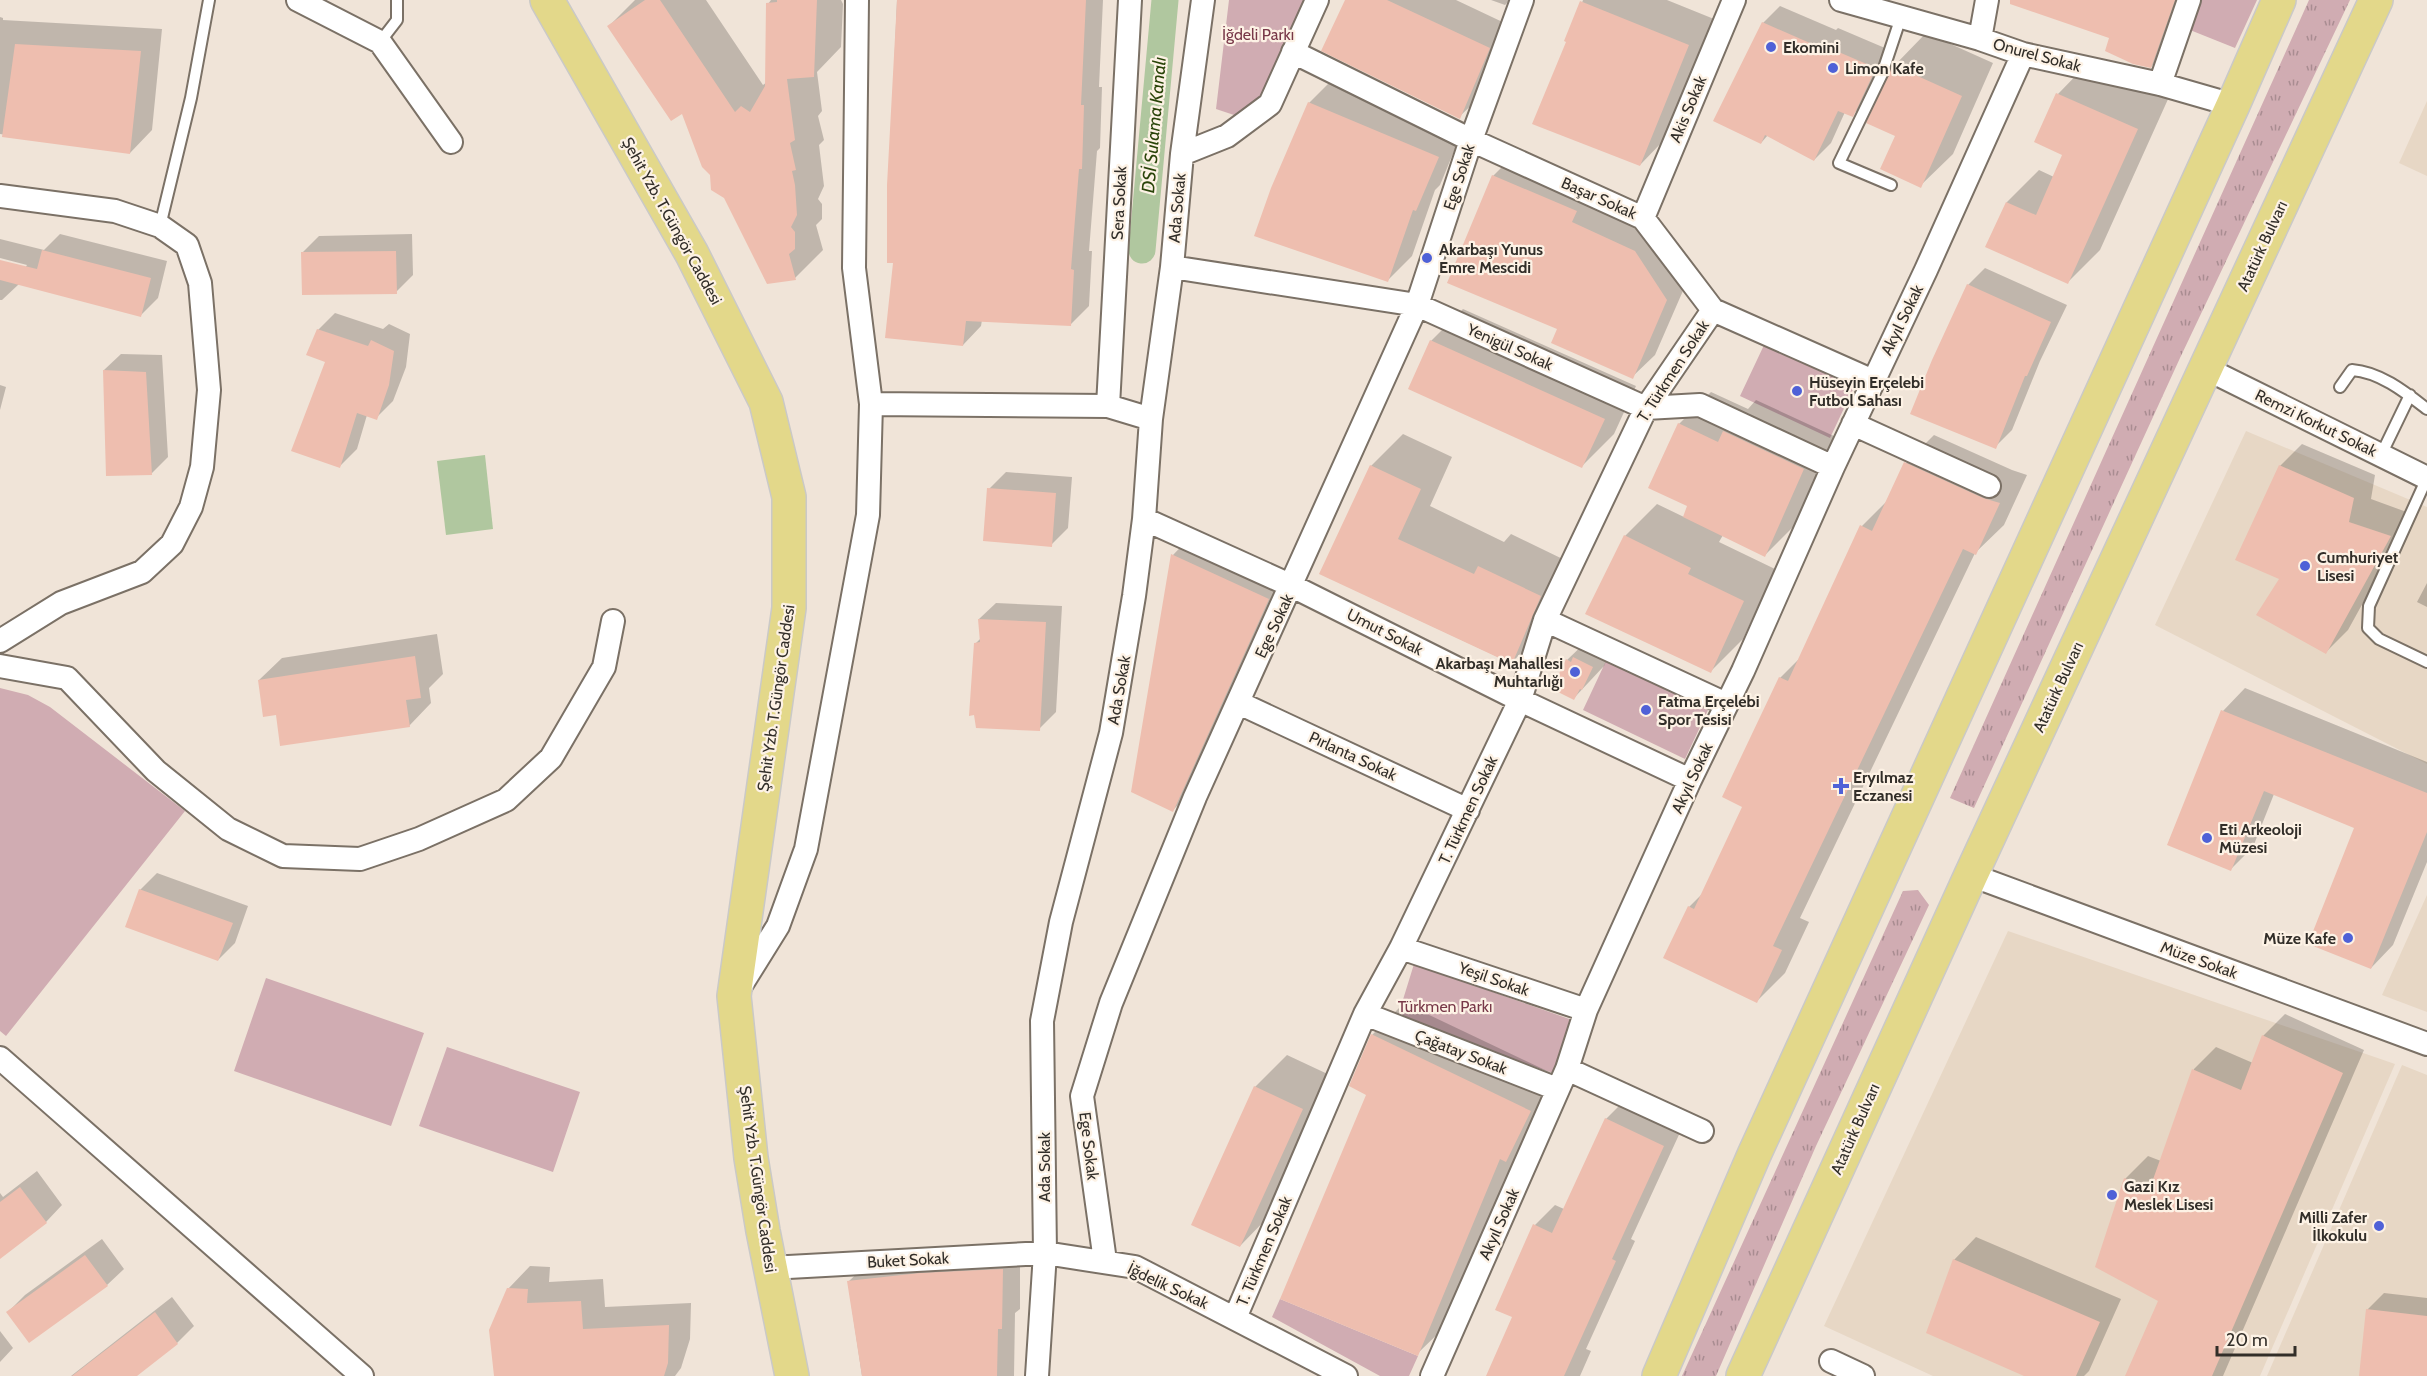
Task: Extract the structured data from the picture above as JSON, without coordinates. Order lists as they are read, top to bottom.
{
  "streets": {
    "main road": ["Şehit Yzb. T.Güngör Caddesi", "Atatürk Bulvarı"],
    "street": [
      "Onurel Sokak",
      "Akis Sokak",
      "Ege Sokak",
      "Başar Sokak",
      "Sera Sokak",
      "Ada Sokak",
      "Akyıl Sokak",
      "Yenigül Sokak",
      "T. Türkmen Sokak",
      "Remzi Korkut Sokak",
      "Umut Sokak",
      "Pırlanta Sokak",
      "Müze Sokak",
      "Yeşil Sokak",
      "Çağatay Sokak",
      "Buket Sokak",
      "İğdelik Sokak"
    ]
  },
  "crossings": [
    ["Onurel Sokak", "Akyıl Sokak"],
    ["Akis Sokak", "Başar Sokak"],
    ["Ege Sokak", "Başar Sokak"],
    ["Ege Sokak", "Yenigül Sokak"],
    ["Ege Sokak", "Umut Sokak"],
    ["Ege Sokak", "Pırlanta Sokak"],
    ["Ege Sokak", "İğdelik Sokak"],
    ["Başar Sokak", "Akyıl Sokak"],
    ["Başar Sokak", "T. Türkmen Sokak"],
    ["Ada Sokak", "Yenigül Sokak"],
    ["Ada Sokak", "Umut Sokak"],
    ["Ada Sokak", "Buket Sokak"],
    ["Ada Sokak", "İğdelik Sokak"],
    ["Şehit Yzb. T.Güngör Caddesi", "Buket Sokak"],
    ["Atatürk Bulvarı", "Remzi Korkut Sokak"],
    ["Atatürk Bulvarı", "Müze Sokak"],
    ["Akyıl Sokak", "Yenigül Sokak"],
    ["Akyıl Sokak", "Umut Sokak"],
    ["Akyıl Sokak", "Yeşil Sokak"],
    ["Akyıl Sokak", "Çağatay Sokak"],
    ["Yenigül Sokak", "T. Türkmen Sokak"],
    ["T. Türkmen Sokak", "Umut Sokak"],
    ["T. Türkmen Sokak", "Pırlanta Sokak"],
    ["T. Türkmen Sokak", "Yeşil Sokak"],
    ["T. Türkmen Sokak", "Çağatay Sokak"],
    ["T. Türkmen Sokak", "İğdelik Sokak"],
    ["Buket Sokak", "İğdelik Sokak"]
  ],
  "water": ["DSİ Sulama Kanalı"],
  "parks": ["İğdeli Parkı", "Türkmen Parkı"],
  "places": {
    "other": [
      "Ekomini",
      "Limon Kafe",
      "Akarbaşı Yunus Emre Mescidi",
      "Hüseyin Erçelebi Futbol Sahası",
      "Cumhuriyet Lisesi",
      "Akarbaşı Mahallesi Muhtarlığı",
      "Fatma Erçelebi Spor Tesisi",
      "Eti Arkeoloji Müzesi",
      "Müze Kafe",
      "Gazi Kız Meslek Lisesi",
      "Milli Zafer İlkokulu"
    ],
    "health": ["Eryılmaz Eczanesi"]
  },
  "scale_bar": "20 m"
}
